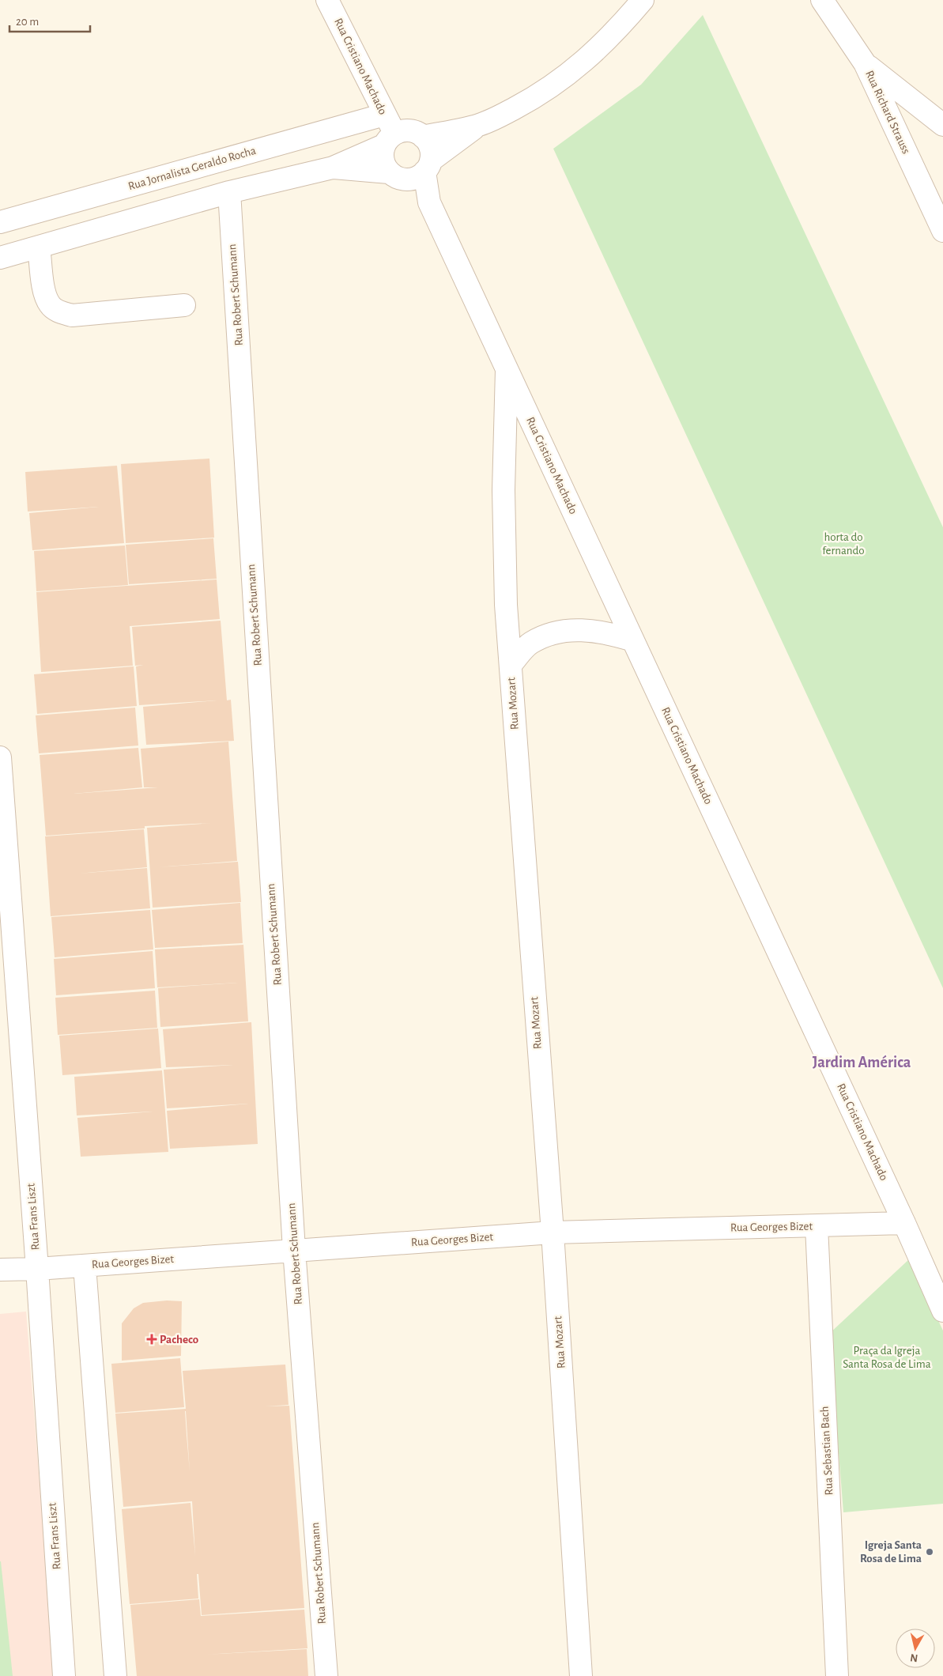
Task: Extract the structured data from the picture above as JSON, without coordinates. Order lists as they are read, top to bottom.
{
  "streets": {
    "street": [
      "Rua Cristiano Machado",
      "Rua Richard Strauss",
      "Rua Jornalista Geraldo Rocha",
      "Rua Robert Schumann",
      "Rua Mozart",
      "Rua Frans Liszt",
      "Rua Georges Bizet",
      "Rua Sebastian Bach"
    ]
  },
  "crossings": [
    ["Rua Cristiano Machado", "Rua Jornalista Geraldo Rocha"],
    ["Rua Cristiano Machado", "Rua Mozart"],
    ["Rua Cristiano Machado", "Rua Georges Bizet"],
    ["Rua Robert Schumann", "Rua Georges Bizet"],
    ["Rua Mozart", "Rua Georges Bizet"],
    ["Rua Frans Liszt", "Rua Georges Bizet"],
    ["Rua Georges Bizet", "Rua Sebastian Bach"]
  ],
  "districts": ["Jardim América"],
  "parks": ["horta do fernando", "Praça da Igreja Santa Rosa de Lima"],
  "places": {
    "health": ["Pacheco"],
    "other": ["Igreja Santa Rosa de Lima"]
  },
  "scale_bar": "20 m",
  "north": "bottom"
}
